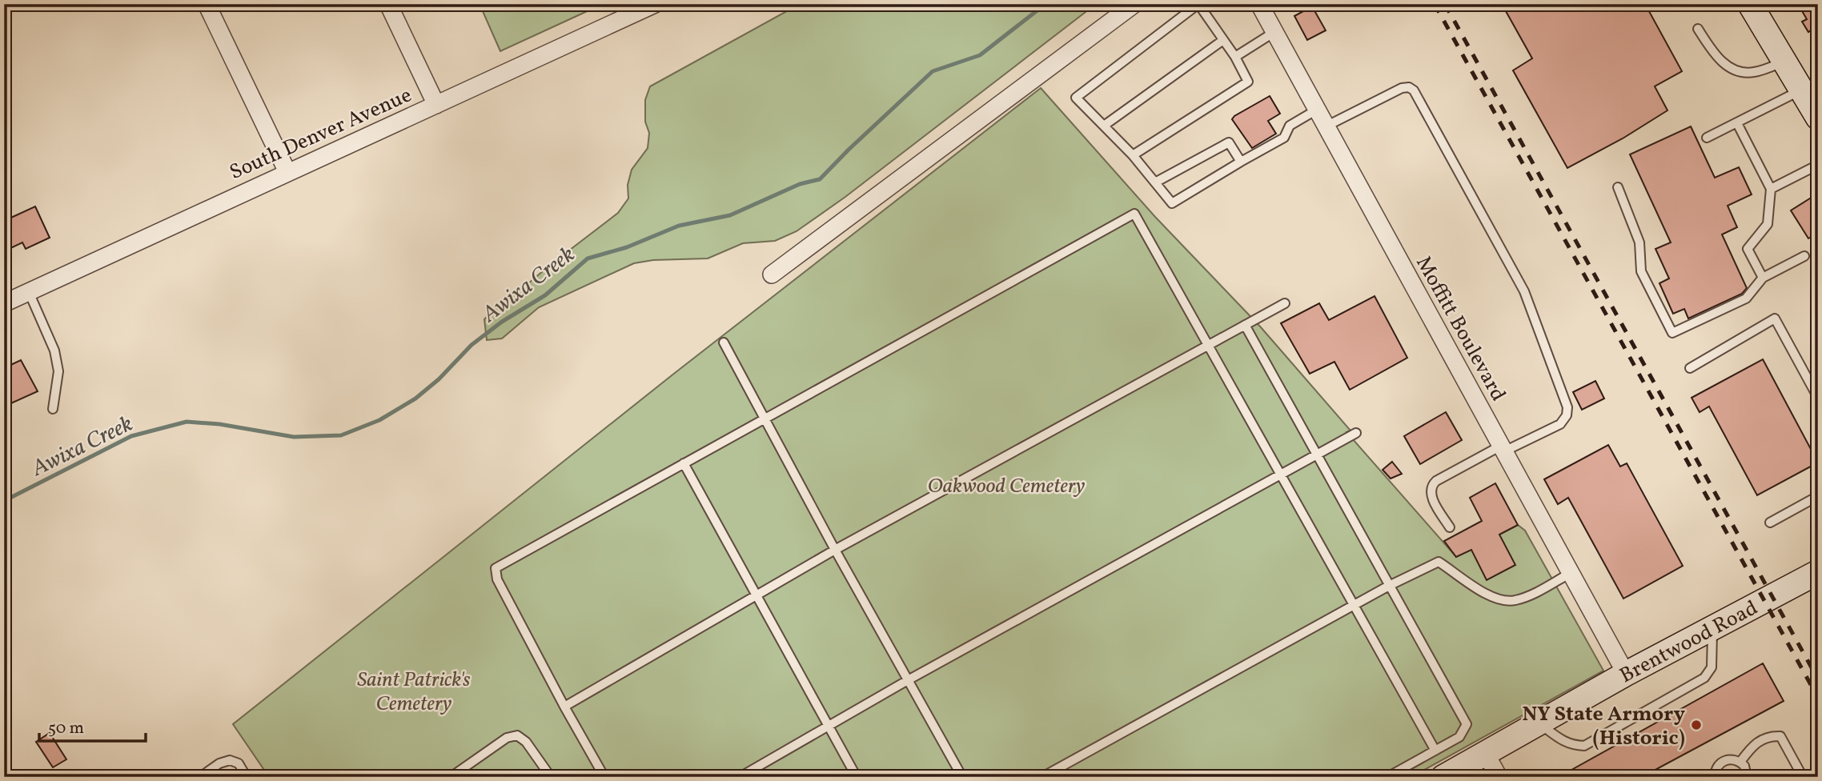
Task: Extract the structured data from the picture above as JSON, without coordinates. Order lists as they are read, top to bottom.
{
  "streets": {
    "street": ["South Denver Avenue", "Moffitt Boulevard", "Brentwood Road"]
  },
  "crossings": [
    ["Moffitt Boulevard", "Brentwood Road"]
  ],
  "water": ["Awixa Creek"],
  "parks": ["Oakwood Cemetery", "Saint Patrick's Cemetery"],
  "places": ["NY State Armory (Historic)"],
  "scale_bar": "50 m"
}
